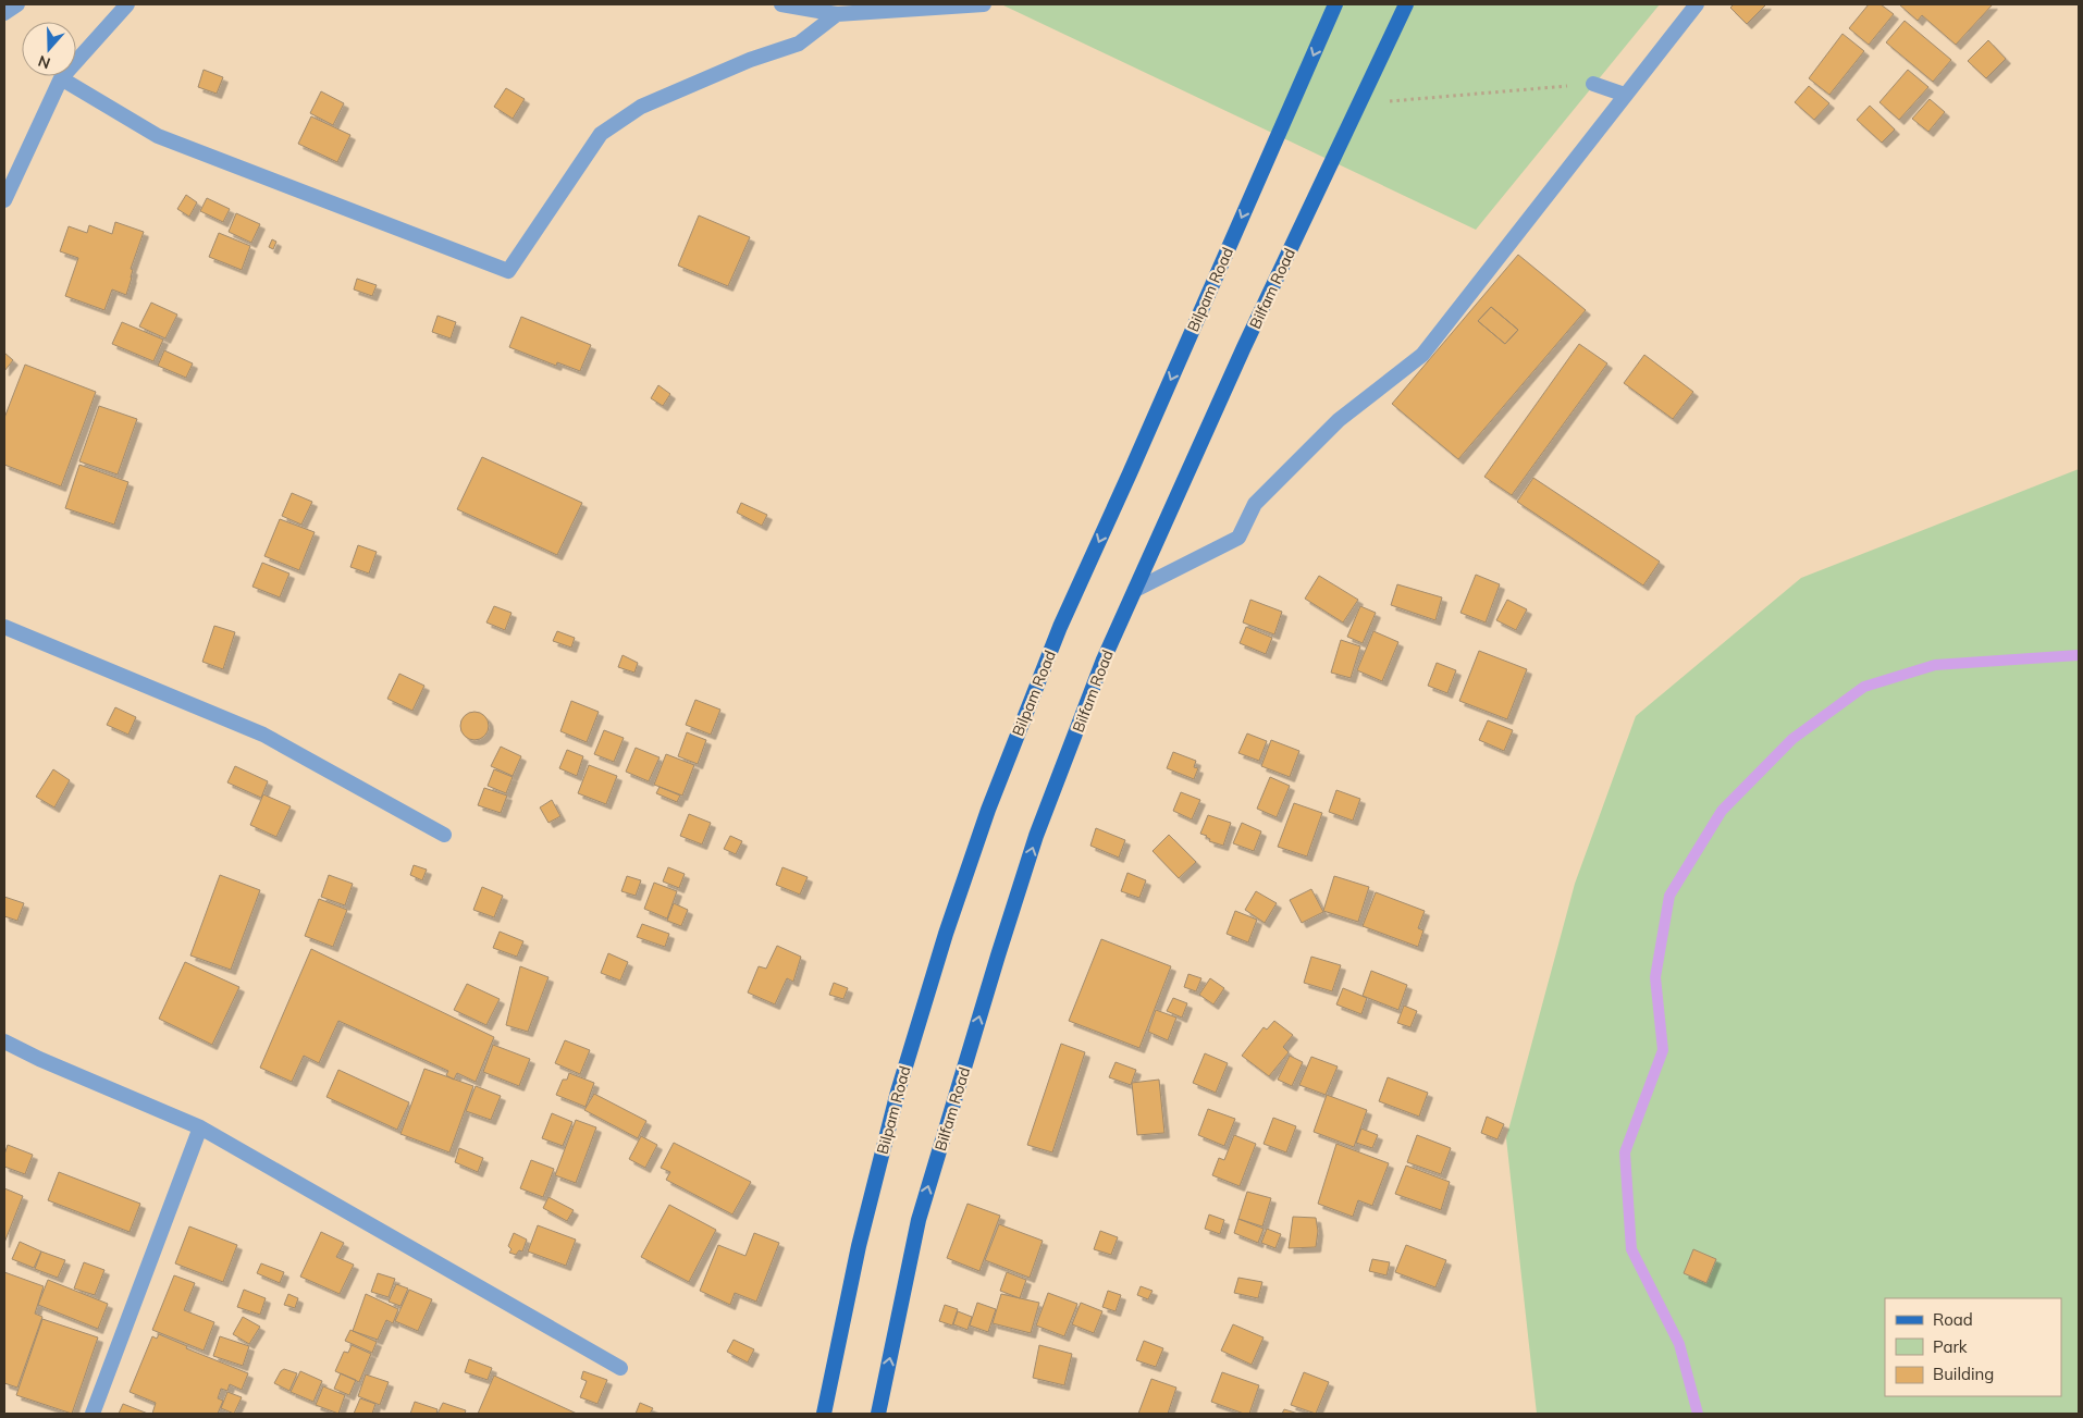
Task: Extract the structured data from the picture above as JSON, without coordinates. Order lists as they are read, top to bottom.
{
  "streets": {
    "main road": ["Bilfam Road", "Bilpam Road"]
  },
  "one_way": ["Bilfam Road", "Bilpam Road"],
  "legend": ["Road", "Park", "Building"],
  "north": "bottom"
}
